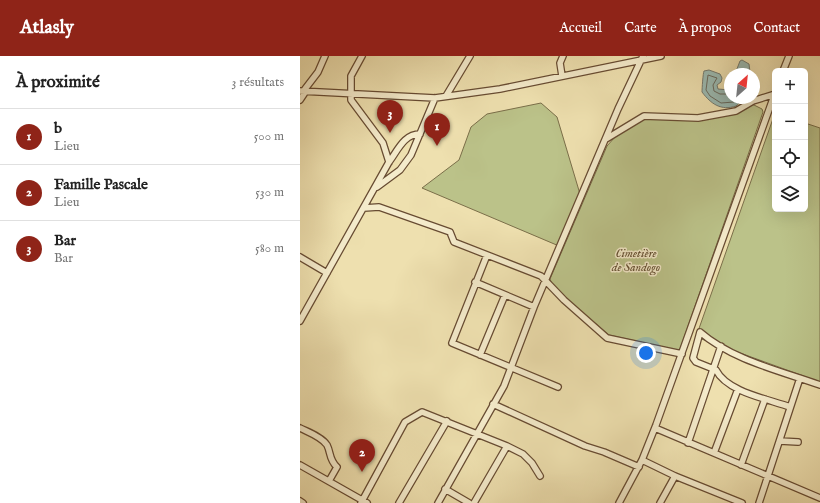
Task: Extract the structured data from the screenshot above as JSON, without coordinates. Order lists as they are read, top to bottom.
{
  "parks": ["Cimetière de Sandogo"],
  "north": "top right",
  "page": {
    "header": "Atlasly",
    "nav": [
      "Accueil",
      "Carte",
      "À propos",
      "Contact"
    ],
    "heading": ["À proximité", "3 résultats"],
    "map_buttons": ["+", "−"],
    "pins": ["3", "1", "2"],
    "list": [
      {
        "mark": "1",
        "name": "b",
        "note": "Lieu",
        "value": "500 m"
      },
      {
        "mark": "2",
        "name": "Famille Pascale",
        "note": "Lieu",
        "value": "530 m"
      },
      {
        "mark": "3",
        "name": "Bar",
        "note": "Bar",
        "value": "580 m"
      }
    ]
  }
}
